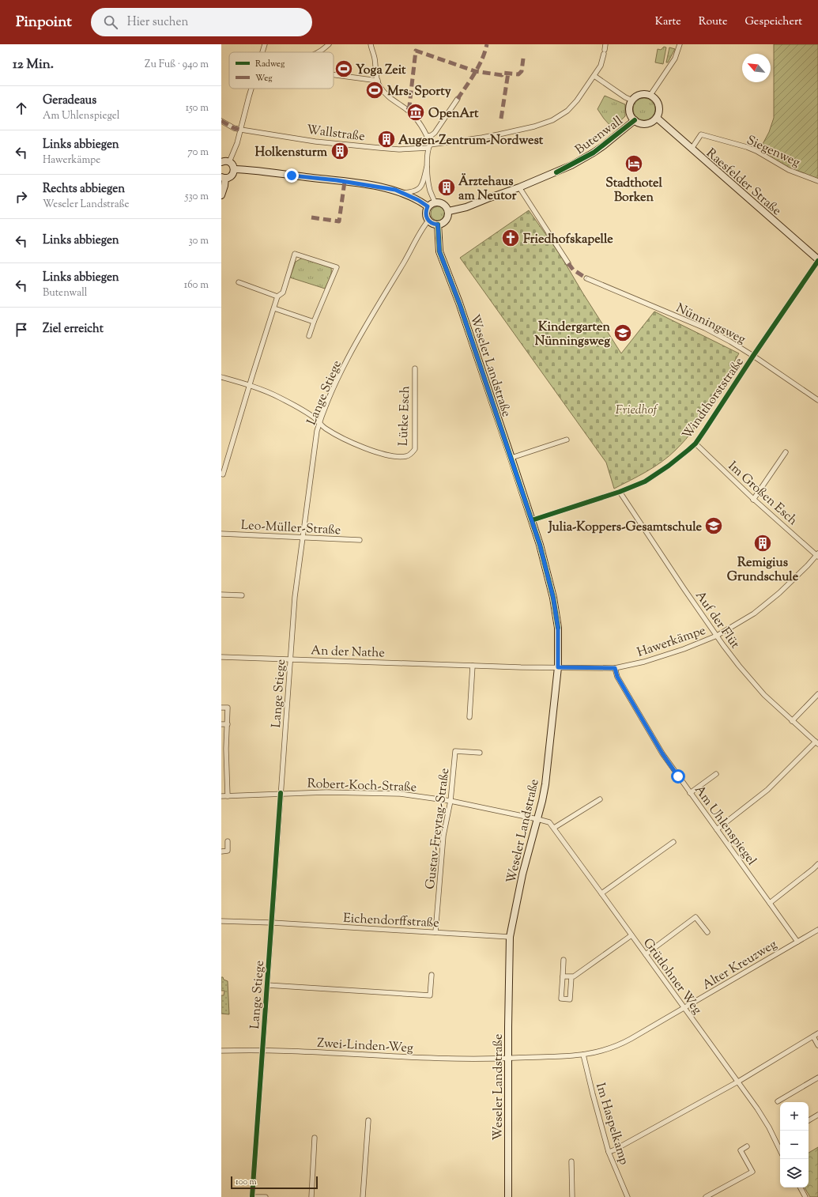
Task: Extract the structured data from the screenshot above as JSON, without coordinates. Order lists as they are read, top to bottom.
{
  "streets": {
    "street": [
      "Wallstraße",
      "Butenwall",
      "Siegenweg",
      "Raesfelder Straße",
      "Nünningsweg",
      "Weseler Landstraße",
      "Lange Stiege",
      "Windthorststraße",
      "Lütke Esch",
      "Im Großen Esch",
      "Leo-Müller-Straße",
      "Auf der Flüt",
      "Hawerkämpe",
      "An der Nathe",
      "Robert-Koch-Straße",
      "Am Uhlenspiegel",
      "Gustav-Freytag-Straße",
      "Eichendorffstraße",
      "Alter Kreuzweg",
      "Grütlohner Weg",
      "Zwei-Linden-Weg",
      "Im Haspelkamp"
    ]
  },
  "crossings": [
    ["Butenwall", "Raesfelder Straße"],
    ["Butenwall", "Weseler Landstraße"],
    ["Butenwall", "Lange Stiege"],
    ["Siegenweg", "Raesfelder Straße"],
    ["Raesfelder Straße", "Windthorststraße"],
    ["Nünningsweg", "Windthorststraße"],
    ["Weseler Landstraße", "Lange Stiege"],
    ["Weseler Landstraße", "Windthorststraße"],
    ["Weseler Landstraße", "Hawerkämpe"],
    ["Weseler Landstraße", "An der Nathe"],
    ["Weseler Landstraße", "Robert-Koch-Straße"],
    ["Weseler Landstraße", "Eichendorffstraße"],
    ["Weseler Landstraße", "Alter Kreuzweg"],
    ["Weseler Landstraße", "Grütlohner Weg"],
    ["Weseler Landstraße", "Zwei-Linden-Weg"],
    ["Lange Stiege", "Lütke Esch"],
    ["Lange Stiege", "Leo-Müller-Straße"],
    ["Lange Stiege", "An der Nathe"],
    ["Lange Stiege", "Robert-Koch-Straße"],
    ["Lange Stiege", "Eichendorffstraße"],
    ["Lange Stiege", "Zwei-Linden-Weg"],
    ["Windthorststraße", "Im Großen Esch"],
    ["Windthorststraße", "Auf der Flüt"],
    ["Im Großen Esch", "Hawerkämpe"],
    ["Auf der Flüt", "Hawerkämpe"],
    ["Hawerkämpe", "An der Nathe"],
    ["Hawerkämpe", "Am Uhlenspiegel"],
    ["Robert-Koch-Straße", "Gustav-Freytag-Straße"],
    ["Robert-Koch-Straße", "Grütlohner Weg"],
    ["Am Uhlenspiegel", "Alter Kreuzweg"],
    ["Gustav-Freytag-Straße", "Eichendorffstraße"],
    ["Alter Kreuzweg", "Grütlohner Weg"],
    ["Alter Kreuzweg", "Zwei-Linden-Weg"],
    ["Alter Kreuzweg", "Im Haspelkamp"]
  ],
  "parks": ["Friedhof"],
  "places": {
    "sports": ["Yoga Zeit", "Mrs. Sporty"],
    "museum": ["OpenArt"],
    "building": [
      "Augen-Zentrum-Nordwest",
      "Holkensturm",
      "Ärztehaus am Neutor",
      "Remigius Grundschule"
    ],
    "hotel": ["Stadthotel Borken"],
    "church": ["Friedhofskapelle"],
    "school or university": ["Kindergarten Nünningsweg", "Julia-Koppers-Gesamtschule"]
  },
  "legend": ["Radweg", "Weg"],
  "scale_bar": "100 m",
  "north": "top left",
  "page": {
    "header": "Pinpoint",
    "search": "Hier suchen",
    "nav": ["Karte", "Route", "Gespeichert"],
    "heading": ["12 Min.", "Zu Fuß · 940 m"],
    "list": [
      ["Geradeaus", "Am Uhlenspiegel", "150 m"],
      ["Links abbiegen", "Hawerkämpe", "70 m"],
      ["Rechts abbiegen", "Weseler Landstraße", "530 m"],
      ["Links abbiegen", "30 m"],
      ["Links abbiegen", "Butenwall", "160 m"],
      "Ziel erreicht"
    ],
    "map_buttons": ["+", "−"],
    "scale": "100 m"
  }
}
